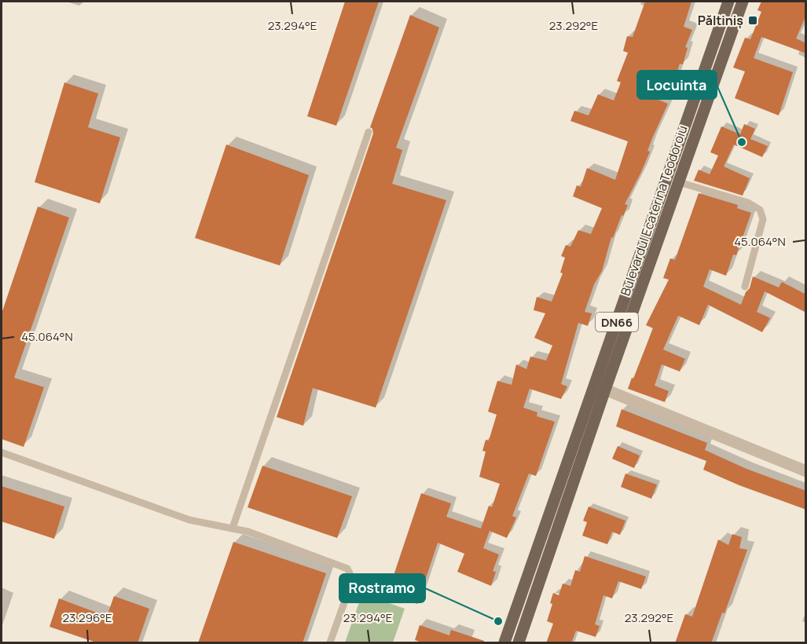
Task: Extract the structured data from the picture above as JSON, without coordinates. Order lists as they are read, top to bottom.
{
  "streets": {
    "main road": ["Bulevardul Ecaterina Teodoroiu", "DN66"]
  },
  "places": {
    "transit": ["Păltiniș"],
    "other": ["Locuinta", "Rostramo"]
  },
  "coordinates": [
    "23.294°E",
    "23.292°E",
    "45.064°N",
    "23.296°E"
  ]
}
